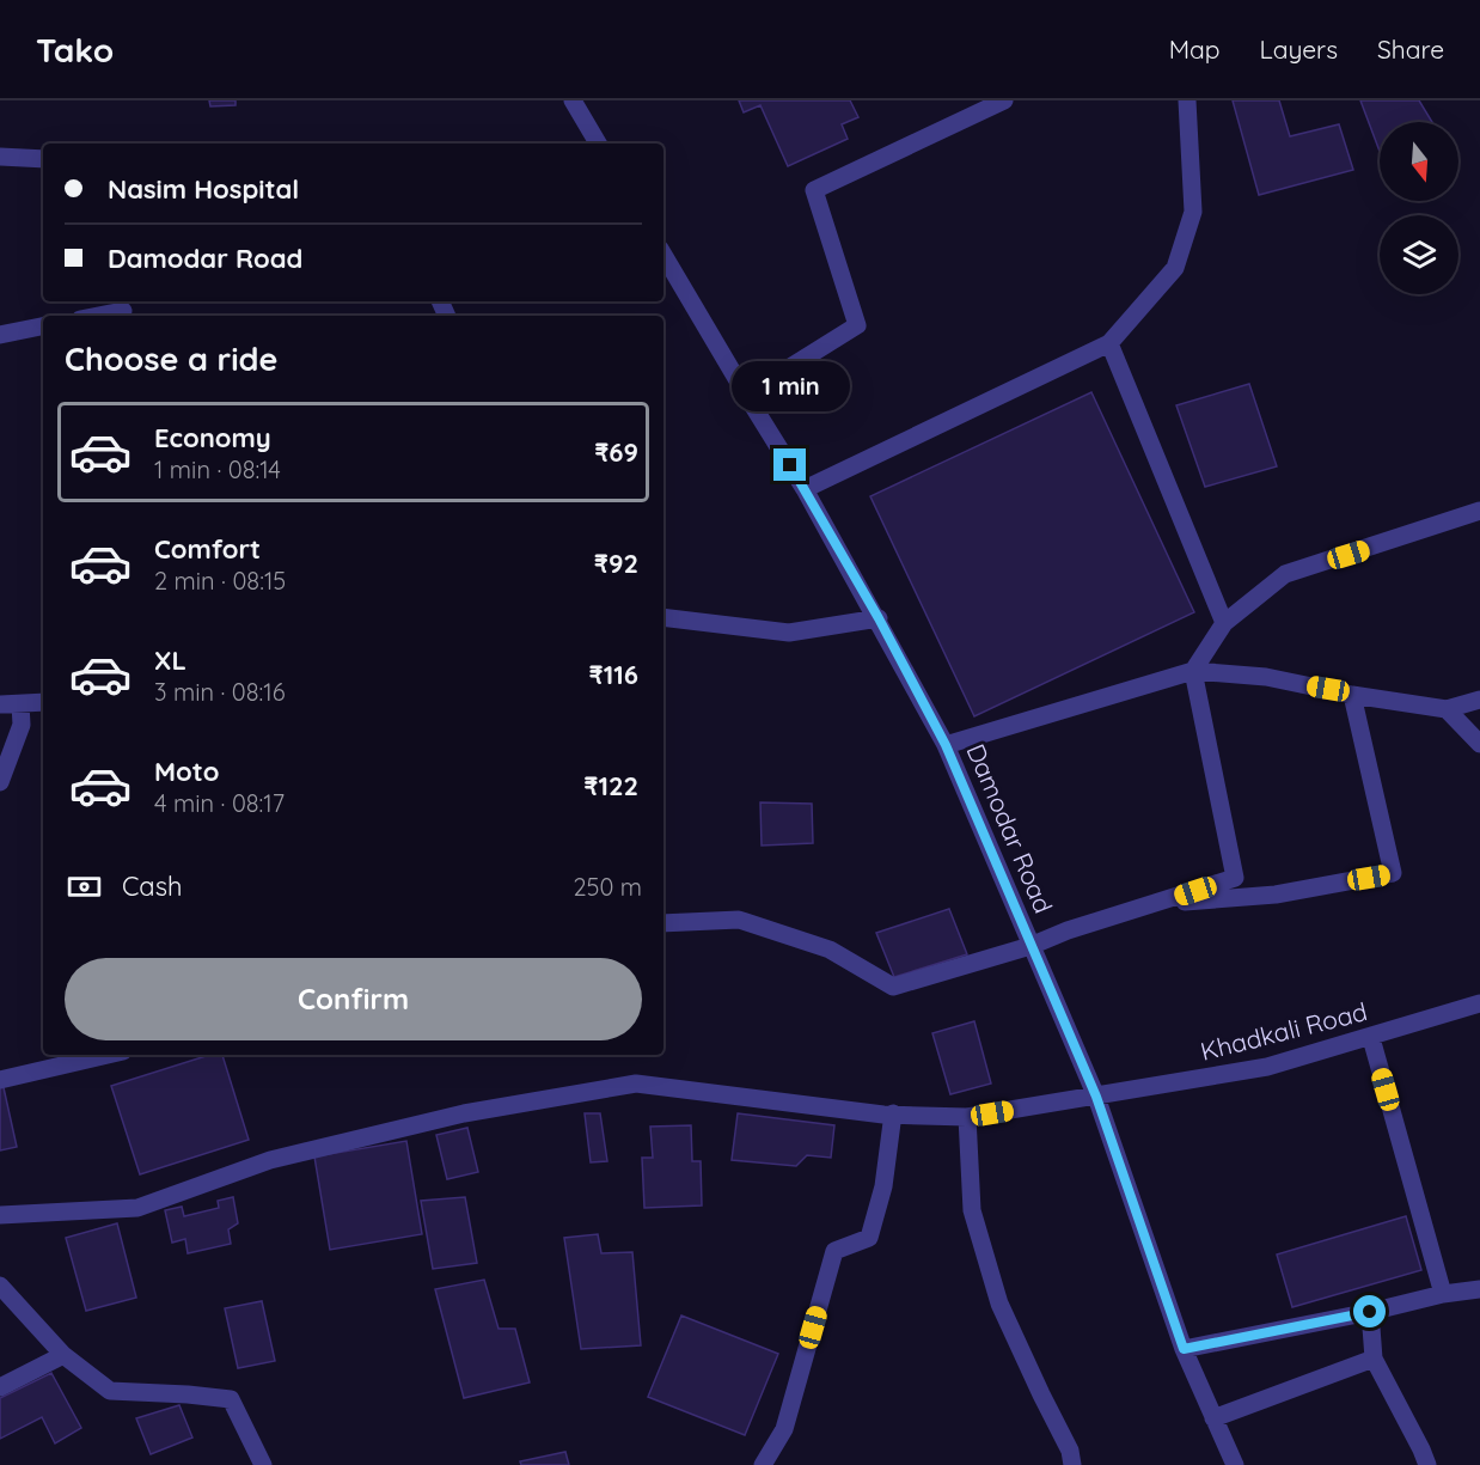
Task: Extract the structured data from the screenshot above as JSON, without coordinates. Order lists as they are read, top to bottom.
{
  "streets": {
    "street": ["Damodar Road", "Khadkali Road"]
  },
  "crossings": [
    ["Damodar Road", "Khadkali Road"]
  ],
  "north": "bottom",
  "page": {
    "header": "Tako",
    "nav": ["Map", "Layers", "Share"],
    "banner": ["Nasim Hospital", "Damodar Road"],
    "heading": "Choose a ride",
    "bubble": "1 min",
    "list": [
      {
        "name": "Economy",
        "note": "1 min · 08:14",
        "value": "₹69"
      },
      {
        "name": "Comfort",
        "note": "2 min · 08:15",
        "value": "₹92"
      },
      {
        "name": "XL",
        "note": "3 min · 08:16",
        "value": "₹116"
      },
      {
        "name": "Moto",
        "note": "4 min · 08:17",
        "value": "₹122"
      }
    ],
    "pay": ["Cash", "250 m"],
    "buttons": "Confirm"
  }
}
